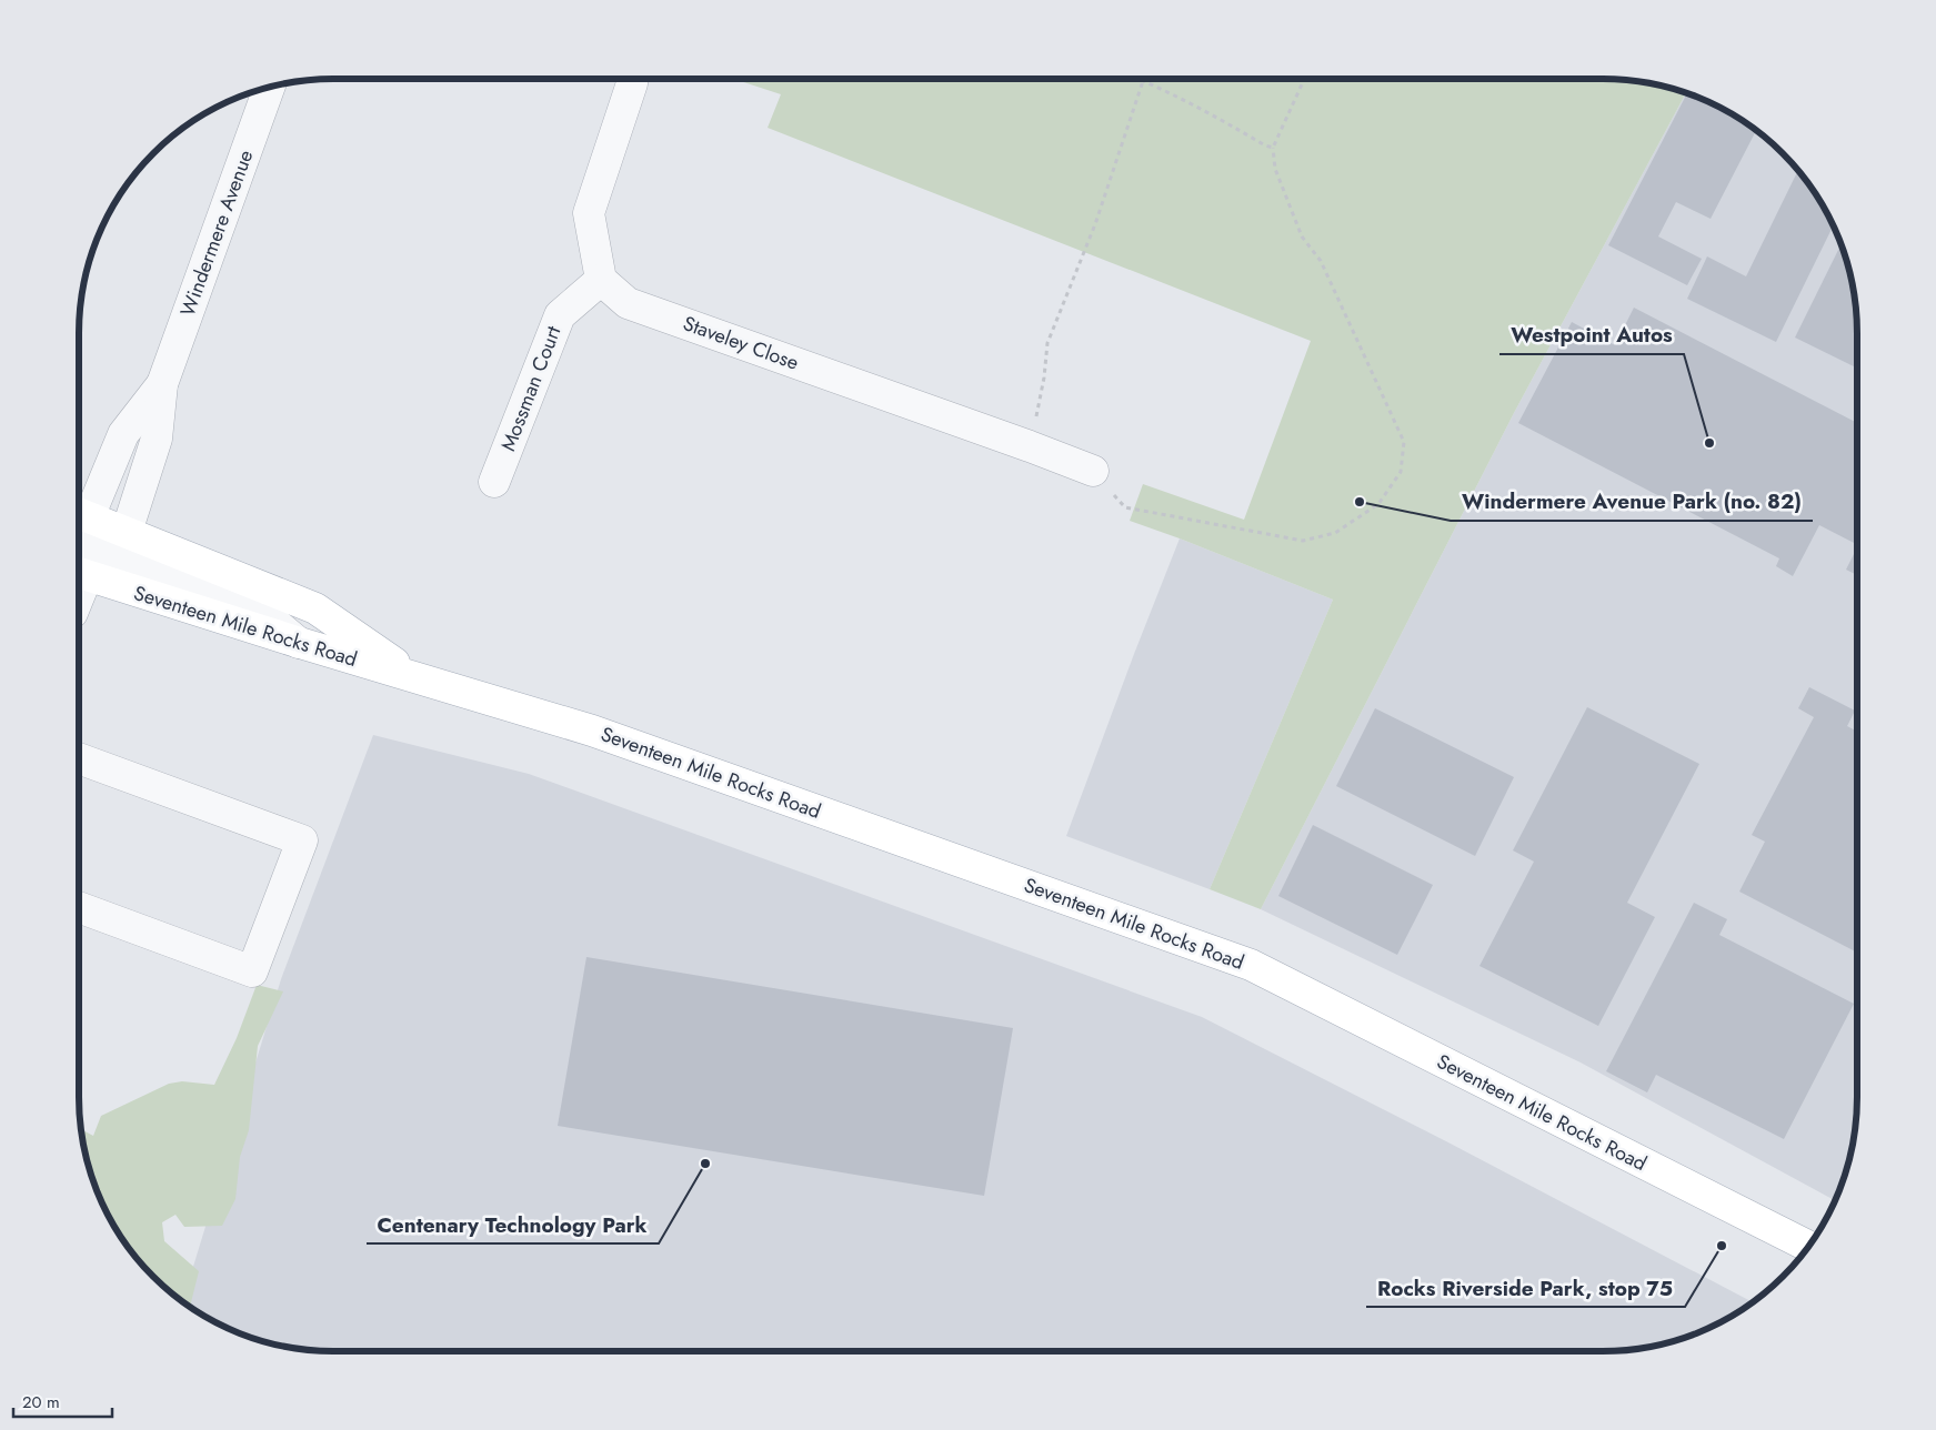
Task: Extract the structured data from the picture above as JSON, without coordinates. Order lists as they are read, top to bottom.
{
  "streets": {
    "main road": ["Seventeen Mile Rocks Road"],
    "street": ["Windermere Avenue", "Staveley Close", "Mossman Court"]
  },
  "crossings": [
    ["Staveley Close", "Mossman Court"]
  ],
  "places": [
    "Westpoint Autos",
    "Windermere Avenue Park (no. 82)",
    "Centenary Technology Park",
    "Rocks Riverside Park, stop 75"
  ],
  "scale_bar": "20 m"
}
